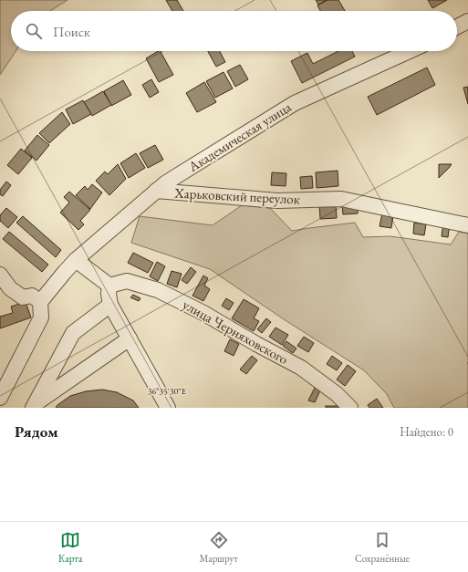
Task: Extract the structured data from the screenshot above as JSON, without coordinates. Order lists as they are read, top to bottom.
{
  "streets": {
    "street": ["Академическая улица", "Харьковский переулок", "улица Черняховского"]
  },
  "crossings": [
    ["Академическая улица", "Харьковский переулок"]
  ],
  "page": {
    "search": "Поиск",
    "heading": ["Рядом", "Найдено: 0"],
    "nav": ["Карта", "Маршрут", "Сохранённые"]
  },
  "coordinates": ["36°35'30\"E"]
}
